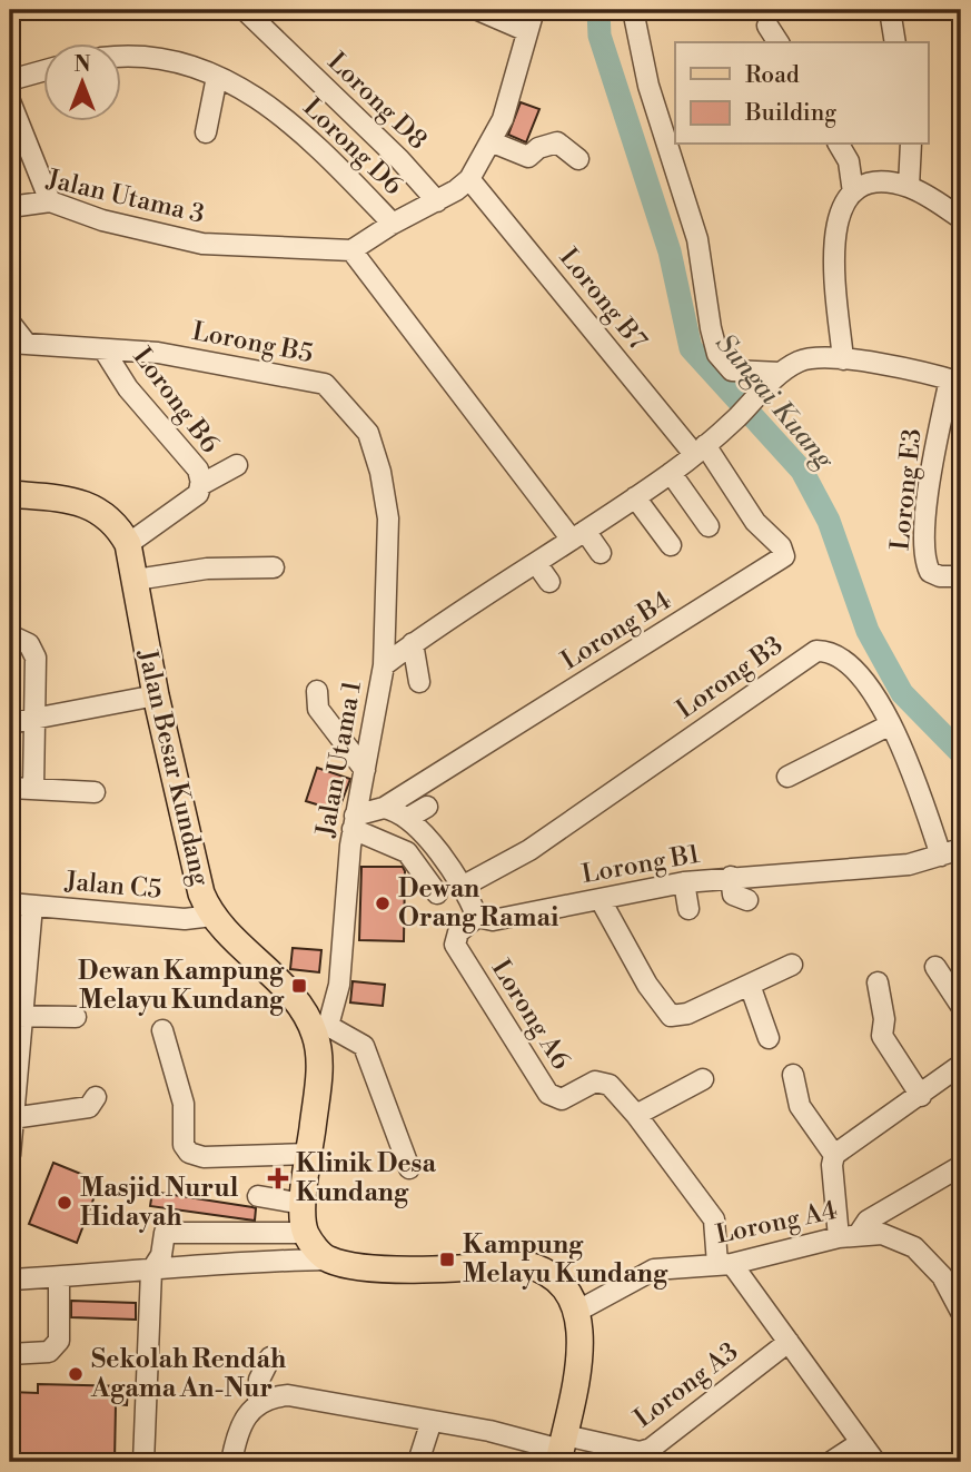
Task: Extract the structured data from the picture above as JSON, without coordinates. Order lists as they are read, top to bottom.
{
  "streets": {
    "main road": ["Jalan Besar Kundang"],
    "street": [
      "Lorong D8",
      "Lorong D6",
      "Jalan Utama 3",
      "Lorong B7",
      "Lorong B5",
      "Lorong B6",
      "Lorong E3",
      "Lorong B4",
      "Lorong B3",
      "Jalan Utama 1",
      "Lorong B1",
      "Jalan C5",
      "Lorong A6",
      "Lorong A4",
      "Lorong A3"
    ]
  },
  "crossings": [
    ["Lorong B7", "Lorong B4"],
    ["Lorong B7", "Jalan Utama 1"],
    ["Lorong B5", "Lorong B6"],
    ["Lorong B5", "Jalan Utama 1"],
    ["Lorong B6", "Jalan Besar Kundang"],
    ["Lorong B4", "Jalan Utama 1"],
    ["Lorong B3", "Lorong B1"],
    ["Jalan Utama 1", "Jalan Besar Kundang"],
    ["Jalan Besar Kundang", "Jalan C5"],
    ["Lorong B1", "Lorong A6"],
    ["Lorong A6", "Lorong A4"]
  ],
  "water": ["Sungai Kuang"],
  "places": {
    "other": ["Dewan Orang Ramai", "Masjid Nurul Hidayah", "Sekolah Rendah Agama An-Nur"],
    "transit": ["Dewan Kampung Melayu Kundang", "Kampung Melayu Kundang"],
    "health": ["Klinik Desa Kundang"]
  },
  "legend": ["Road", "Building"],
  "north": "top"
}
